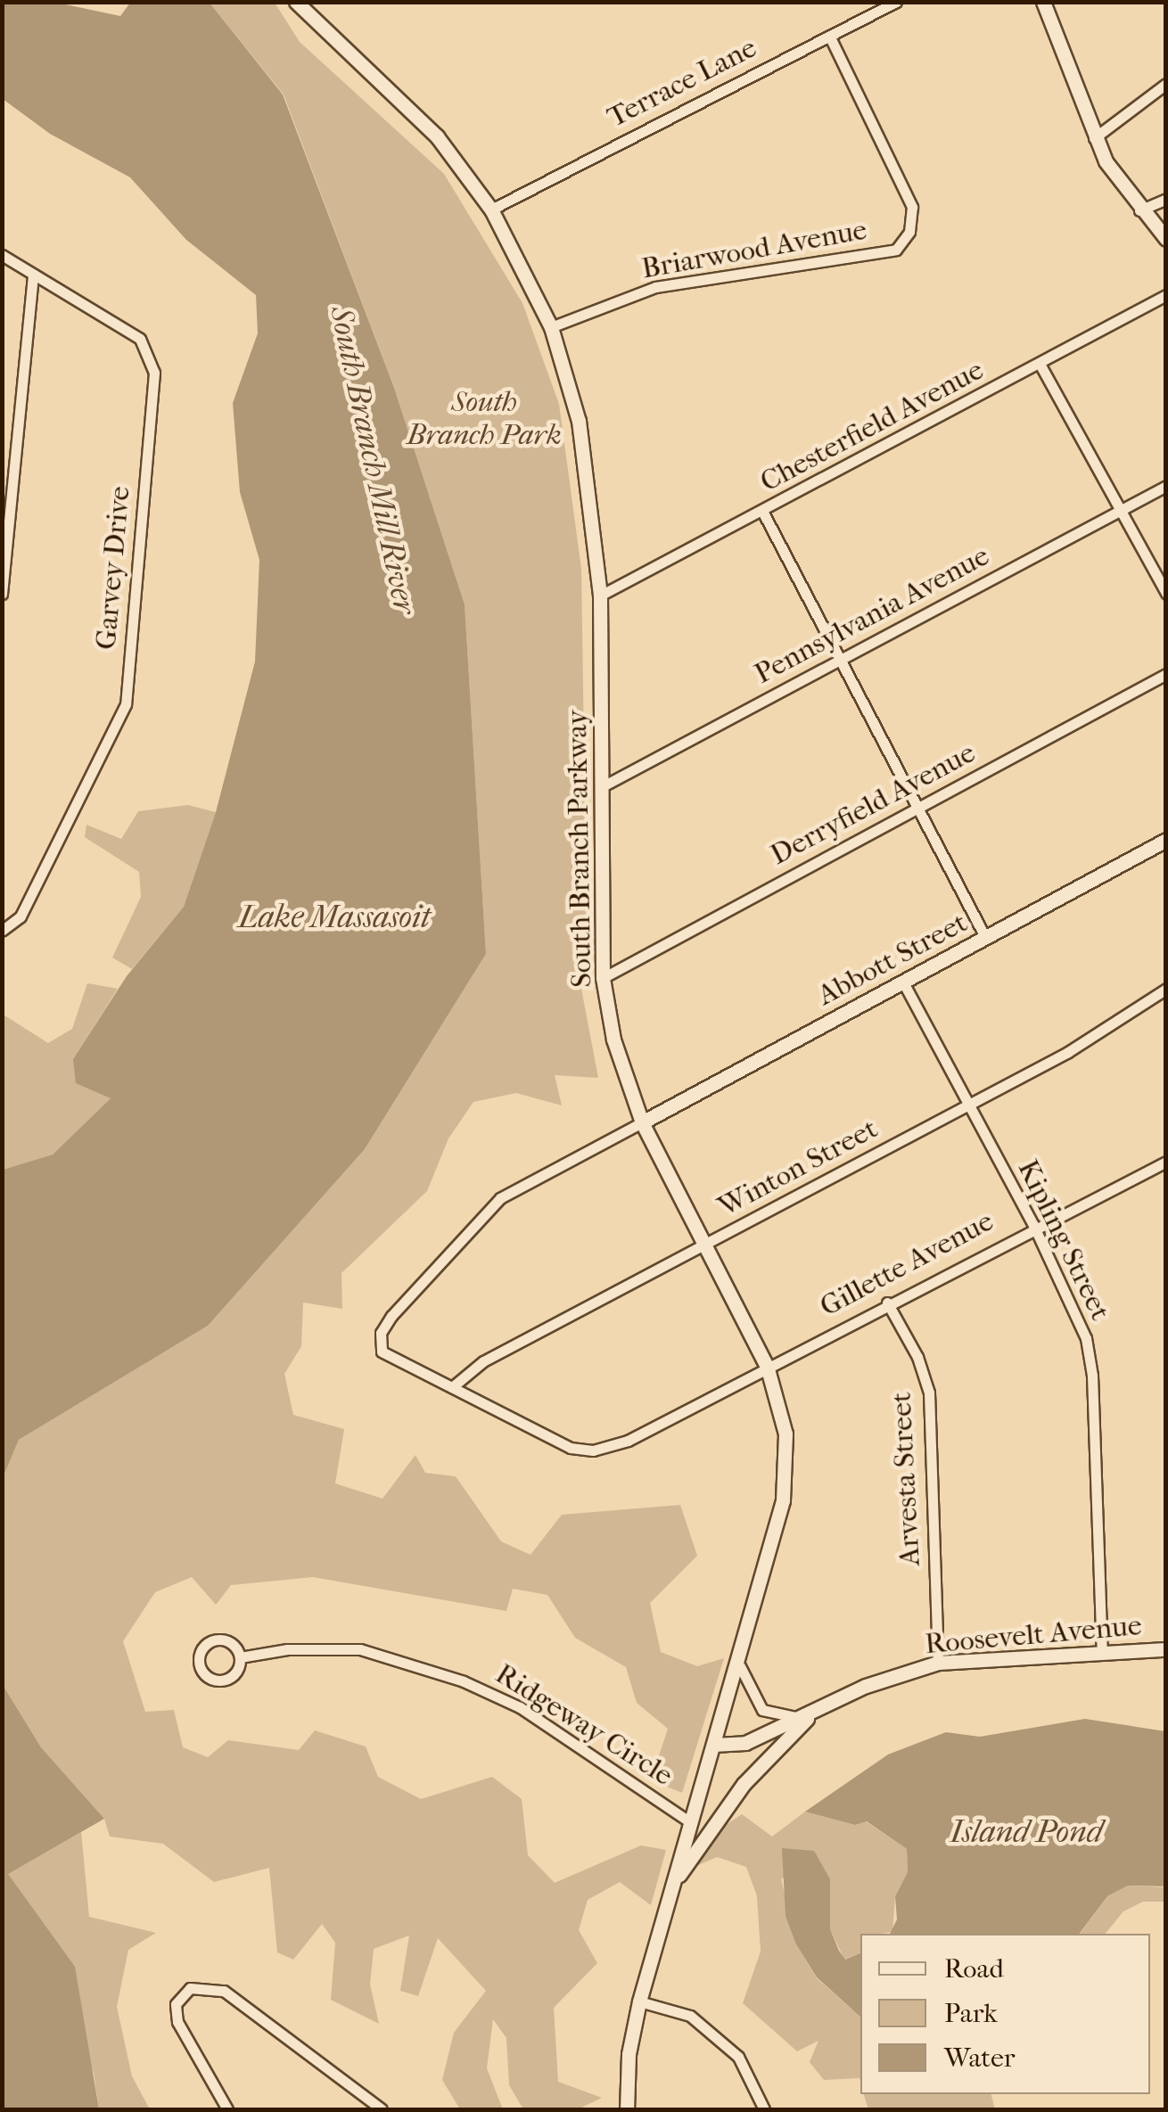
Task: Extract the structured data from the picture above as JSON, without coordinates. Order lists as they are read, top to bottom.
{
  "streets": {
    "main road": ["South Branch Parkway", "Abbott Street", "Roosevelt Avenue"],
    "street": [
      "Terrace Lane",
      "Briarwood Avenue",
      "Chesterfield Avenue",
      "Garvey Drive",
      "Pennsylvania Avenue",
      "Derryfield Avenue",
      "Winton Street",
      "Kipling Street",
      "Gillette Avenue",
      "Arvesta Street",
      "Ridgeway Circle"
    ]
  },
  "crossings": [
    ["Terrace Lane", "Briarwood Avenue"],
    ["Terrace Lane", "South Branch Parkway"],
    ["Briarwood Avenue", "South Branch Parkway"],
    ["Chesterfield Avenue", "South Branch Parkway"],
    ["Pennsylvania Avenue", "South Branch Parkway"],
    ["Derryfield Avenue", "South Branch Parkway"],
    ["South Branch Parkway", "Abbott Street"],
    ["South Branch Parkway", "Winton Street"],
    ["South Branch Parkway", "Gillette Avenue"],
    ["South Branch Parkway", "Roosevelt Avenue"],
    ["Abbott Street", "Kipling Street"],
    ["Abbott Street", "Gillette Avenue"],
    ["Winton Street", "Kipling Street"],
    ["Winton Street", "Gillette Avenue"],
    ["Kipling Street", "Gillette Avenue"],
    ["Kipling Street", "Roosevelt Avenue"],
    ["Gillette Avenue", "Arvesta Street"],
    ["Arvesta Street", "Roosevelt Avenue"],
    ["Roosevelt Avenue", "Ridgeway Circle"]
  ],
  "water": ["South Branch Mill River", "Lake Massasoit", "Island Pond"],
  "parks": ["South Branch Park"],
  "legend": ["Road", "Park", "Water"]
}
